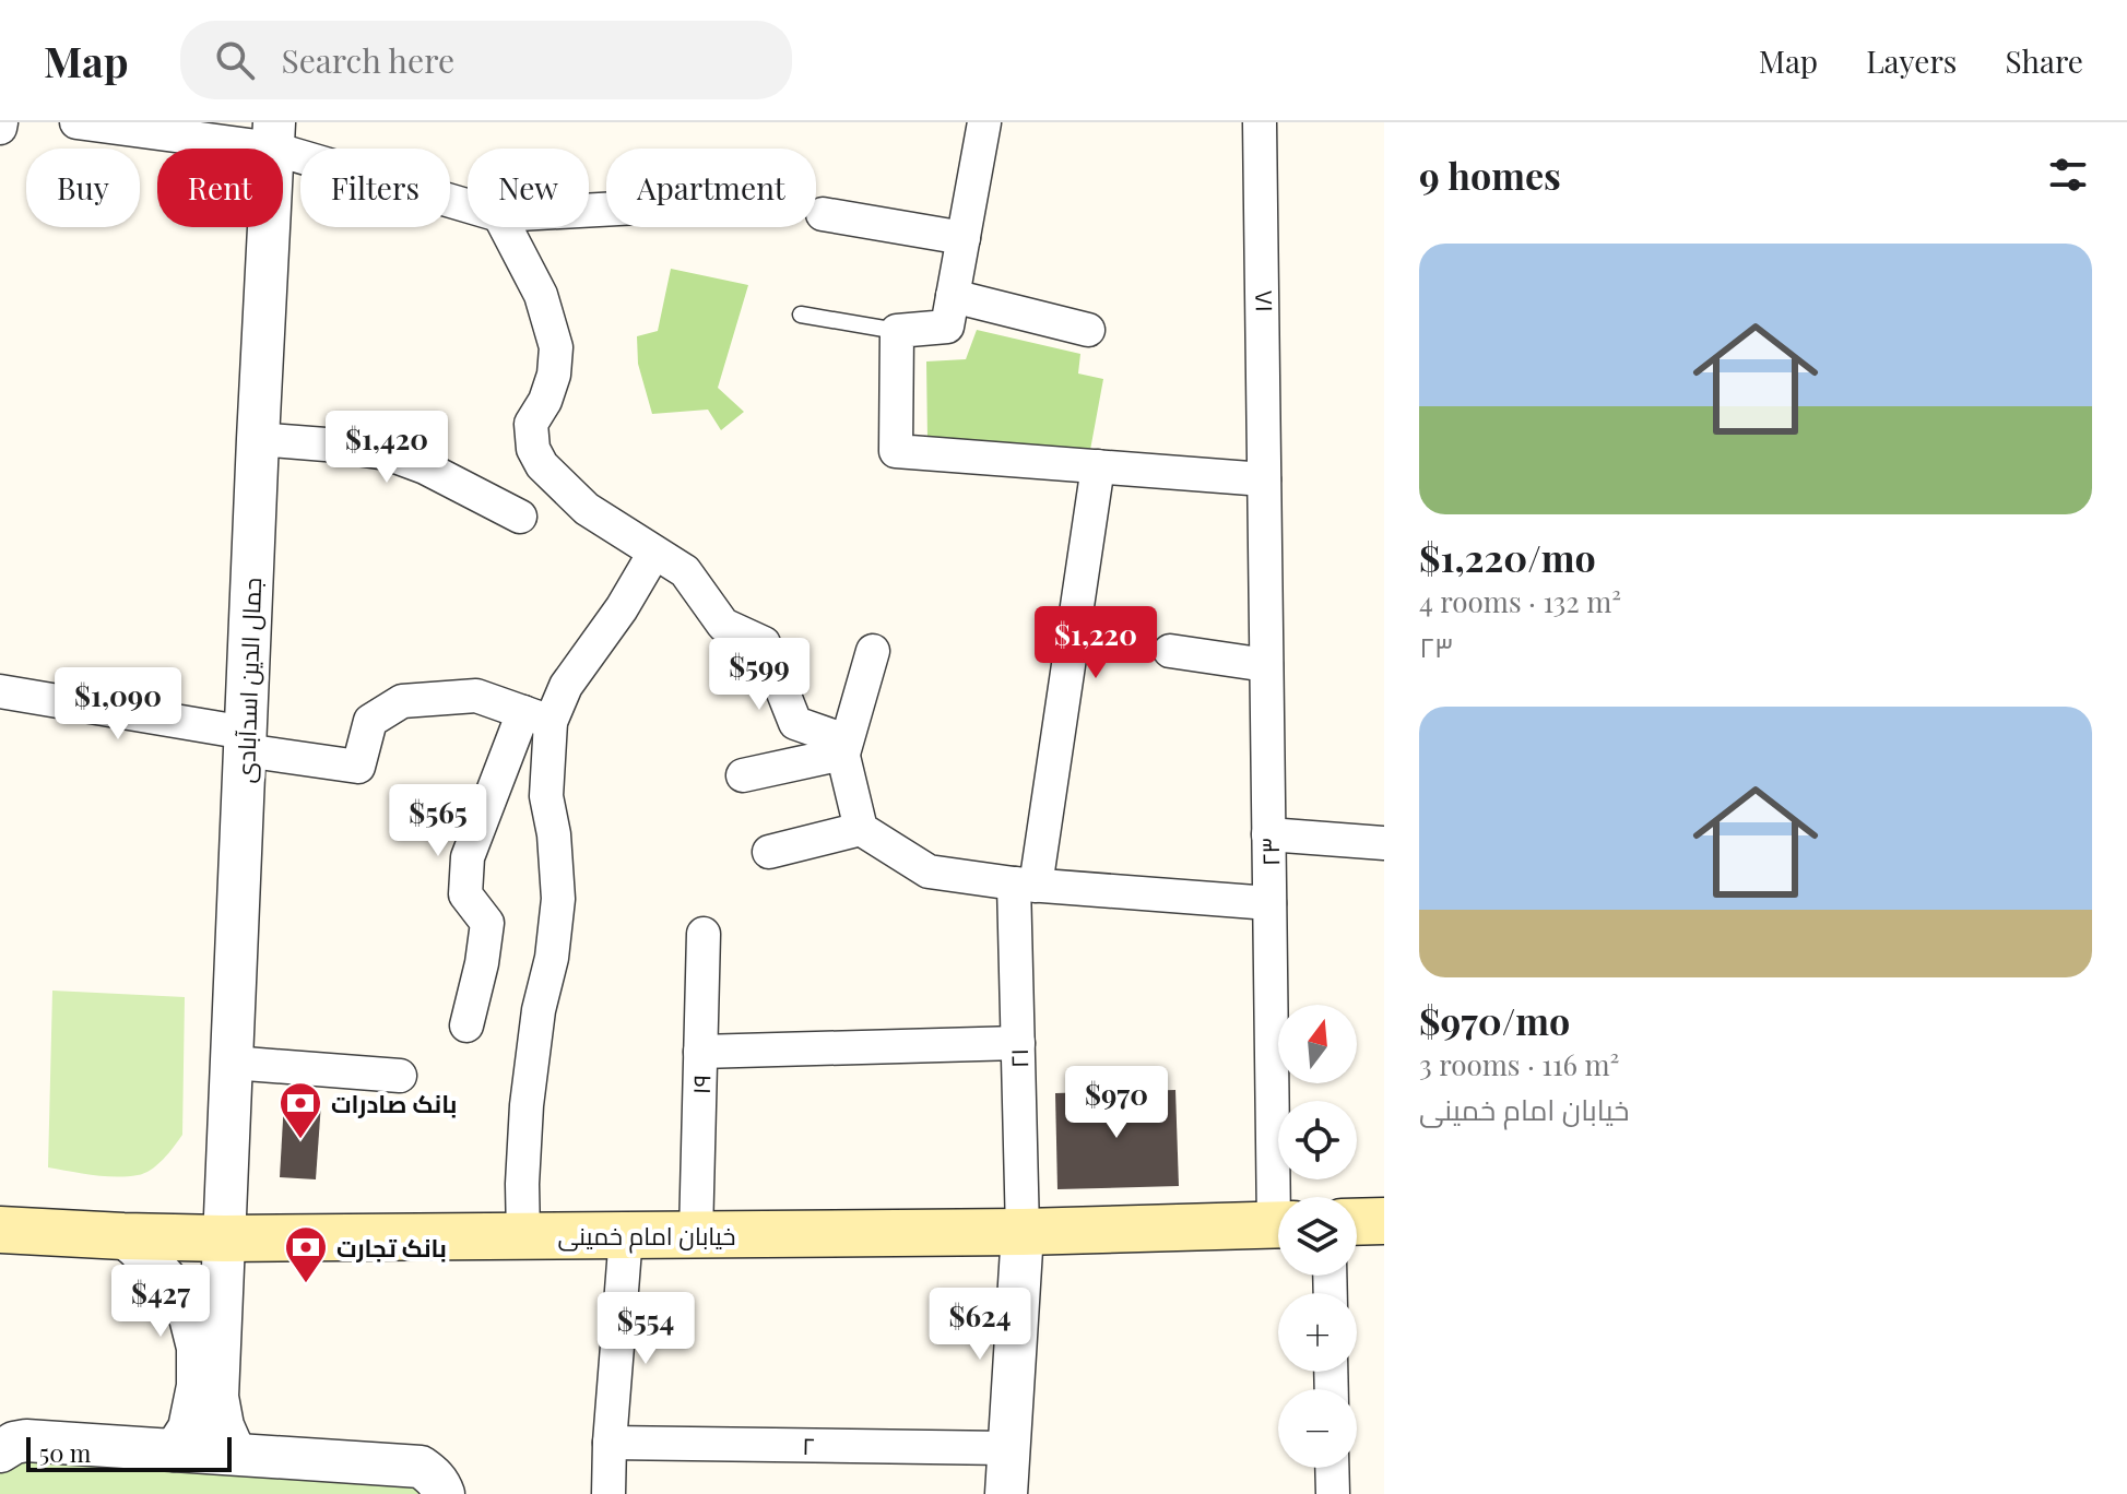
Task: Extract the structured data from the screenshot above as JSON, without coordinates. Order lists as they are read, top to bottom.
{
  "streets": {
    "main road": ["خیابان امام خمینی"],
    "street": [
      "۱۸",
      "جمال الدین اسدآبادی",
      "۲۳",
      "۲۱",
      "۱۹",
      "۲"
    ]
  },
  "crossings": [
    ["۱۸", "۲۳"],
    ["جمال الدین اسدآبادی", "خیابان امام خمینی"],
    ["۲۱", "خیابان امام خمینی"],
    ["۱۹", "خیابان امام خمینی"]
  ],
  "places": {
    "bank": ["بانک صادرات", "بانک تجارت"]
  },
  "scale_bar": "50 m",
  "north": "top",
  "page": {
    "header": "Map",
    "search": "Search here",
    "nav": ["Map", "Layers", "Share"],
    "heading": "9 homes",
    "chip": [
      "Buy",
      "Rent",
      "Filters",
      "New",
      "Apartment"
    ],
    "list": [
      {
        "name": "$1,220/mo",
        "note": "4 rooms · 132 m² · ۲۳"
      },
      {
        "name": "$970/mo",
        "note": "3 rooms · 116 m² · خیابان امام خمینی"
      }
    ],
    "price": [
      "$1,420",
      "$1,220",
      "$599",
      "$1,090",
      "$565",
      "$970",
      "$427",
      "$624",
      "$554"
    ],
    "map_buttons": ["+", "−"],
    "scale": "50 m"
  }
}
